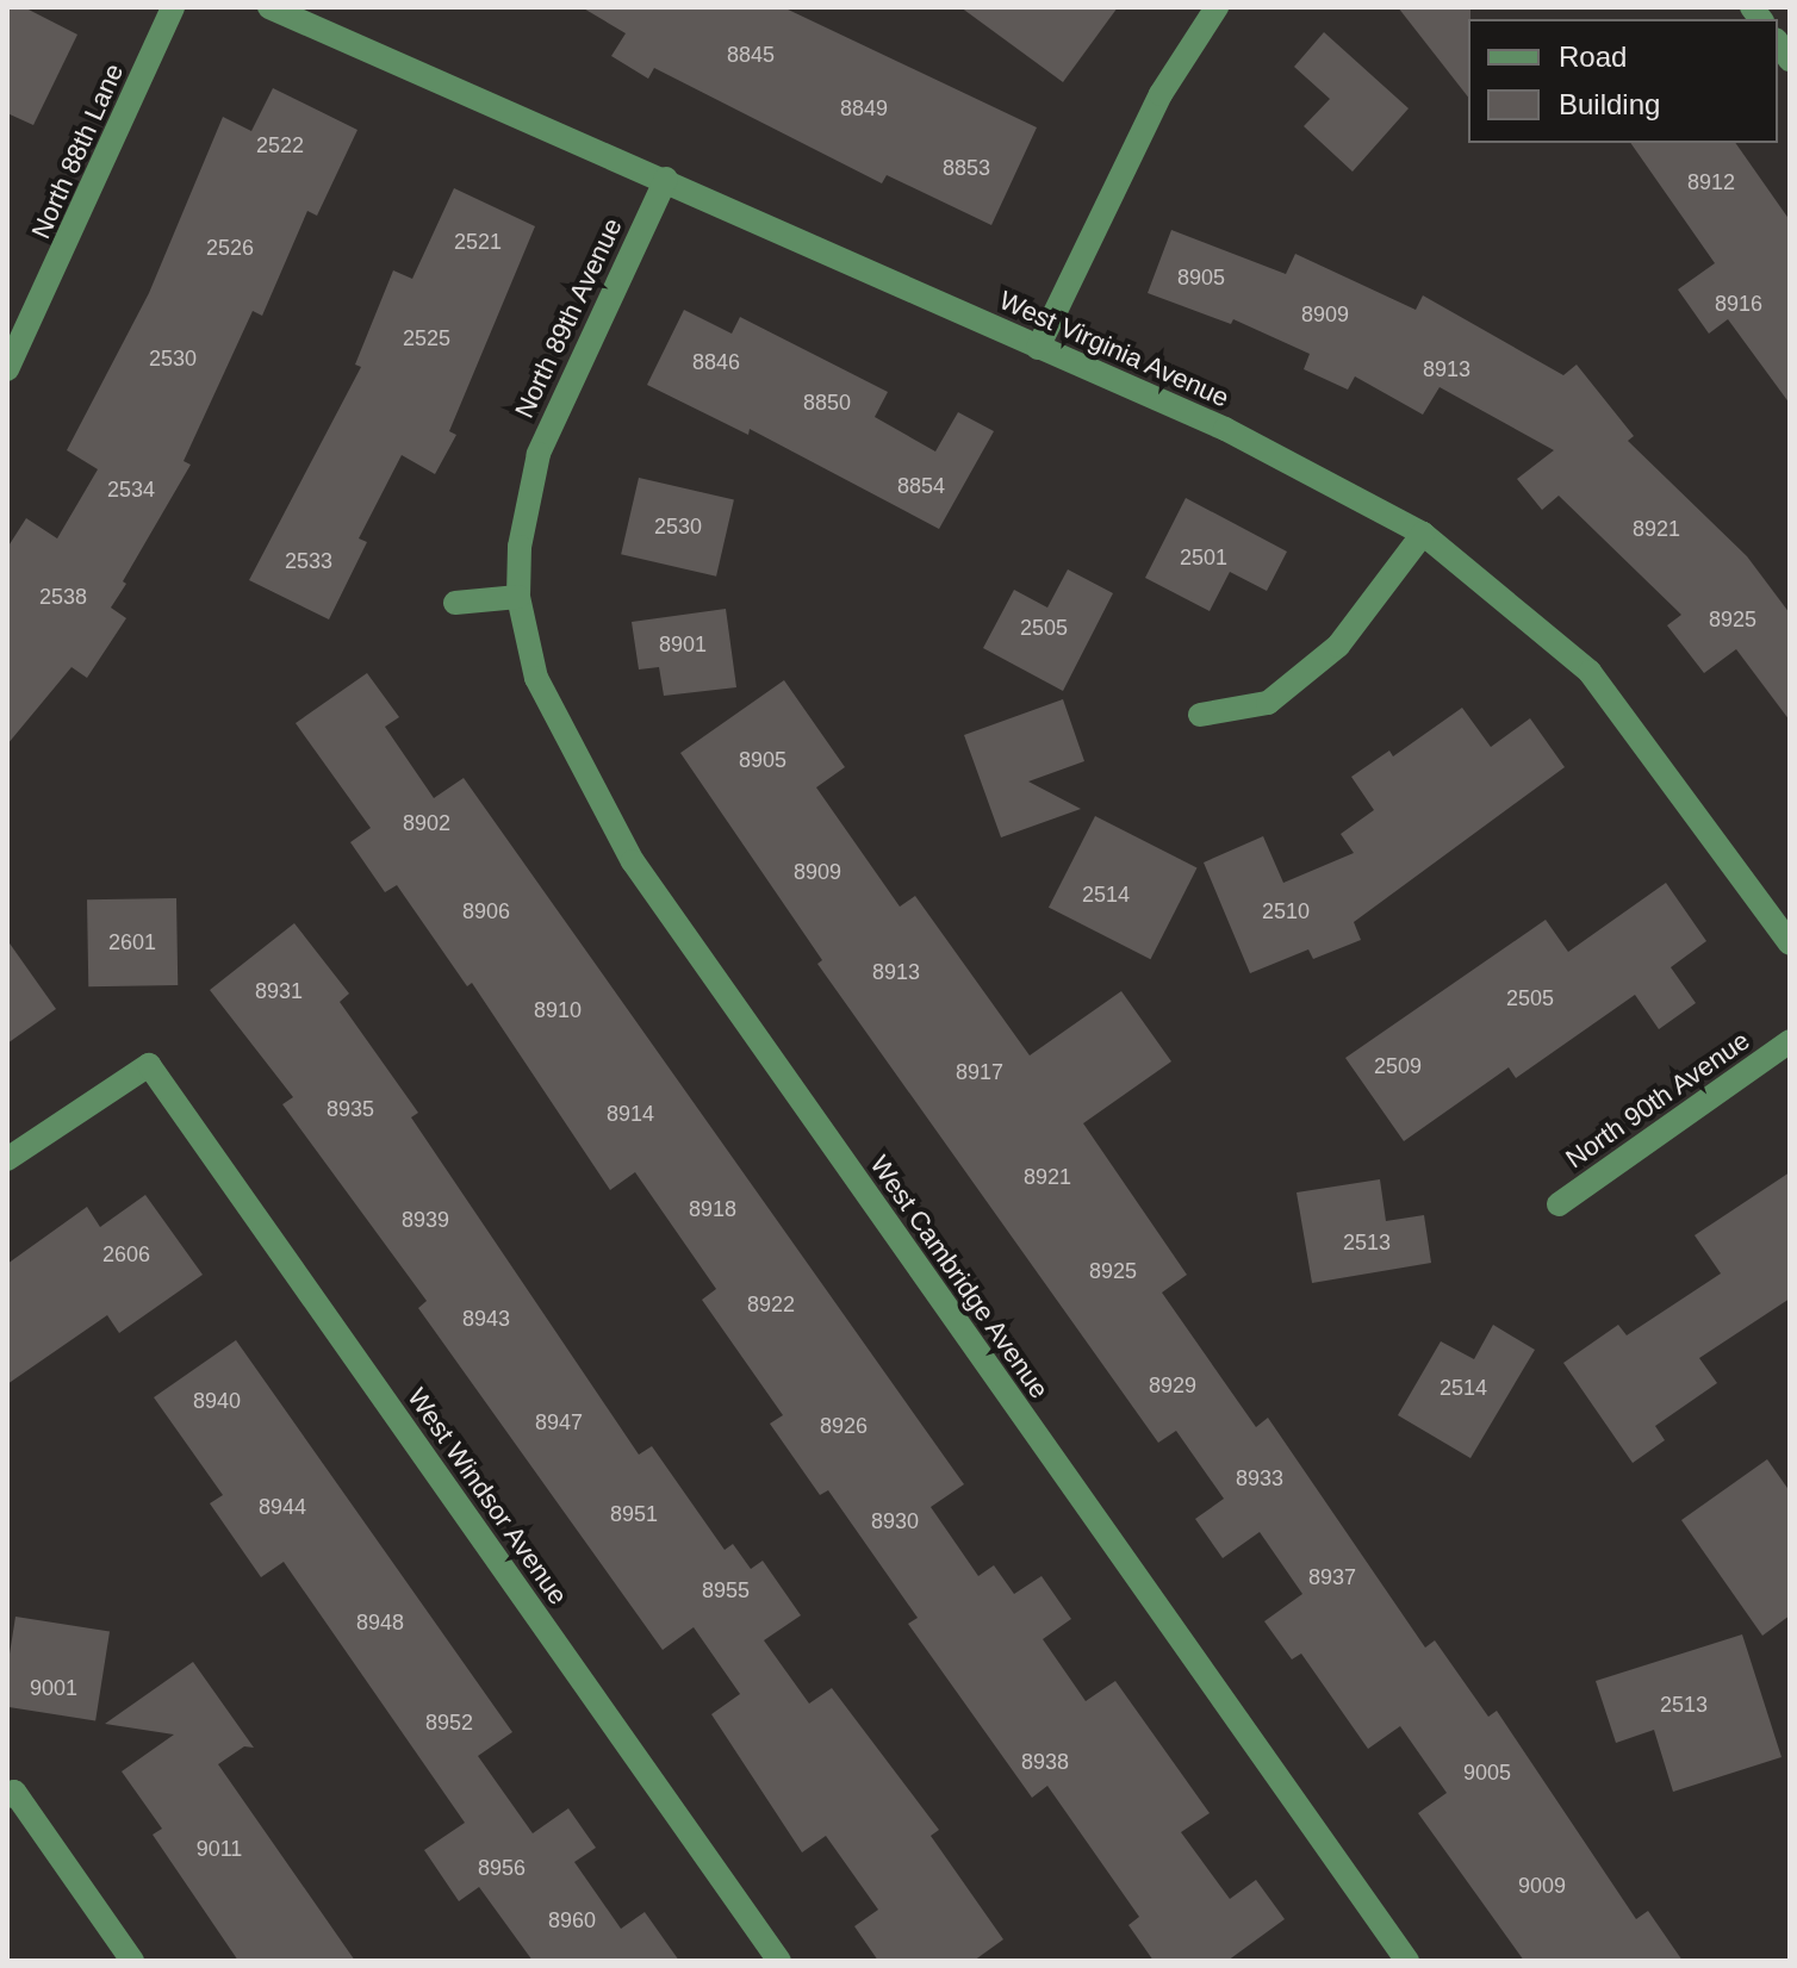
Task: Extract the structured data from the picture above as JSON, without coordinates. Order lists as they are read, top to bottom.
{
  "streets": {
    "street": [
      "North 88th Lane",
      "North 89th Avenue",
      "West Virginia Avenue",
      "North 90th Avenue",
      "West Cambridge Avenue",
      "West Windsor Avenue"
    ]
  },
  "crossings": [
    ["North 89th Avenue", "West Virginia Avenue"],
    ["North 89th Avenue", "West Cambridge Avenue"]
  ],
  "house_numbers": [
    "8845",
    "8849",
    "2522",
    "8853",
    "8912",
    "2521",
    "2526",
    "8905",
    "8916",
    "8909",
    "2525",
    "2530",
    "8846",
    "8913",
    "8850",
    "8854",
    "2534",
    "2530",
    "8921",
    "2501",
    "2533",
    "2538",
    "8925",
    "2505",
    "8901",
    "8905",
    "8902",
    "8909",
    "2514",
    "8906",
    "2510",
    "2601",
    "8913",
    "8931",
    "2505",
    "8910",
    "2509",
    "8917",
    "8935",
    "8914",
    "8921",
    "8918",
    "8939",
    "2513",
    "2606",
    "8925",
    "8922",
    "8943",
    "8929",
    "2514",
    "8940",
    "8947",
    "8926",
    "8933",
    "8944",
    "8951",
    "8930",
    "8937",
    "8955",
    "8948",
    "9001",
    "2513",
    "8952",
    "8938",
    "9005",
    "9011",
    "8956",
    "9009",
    "8960"
  ],
  "legend": ["Road", "Building"]
}
